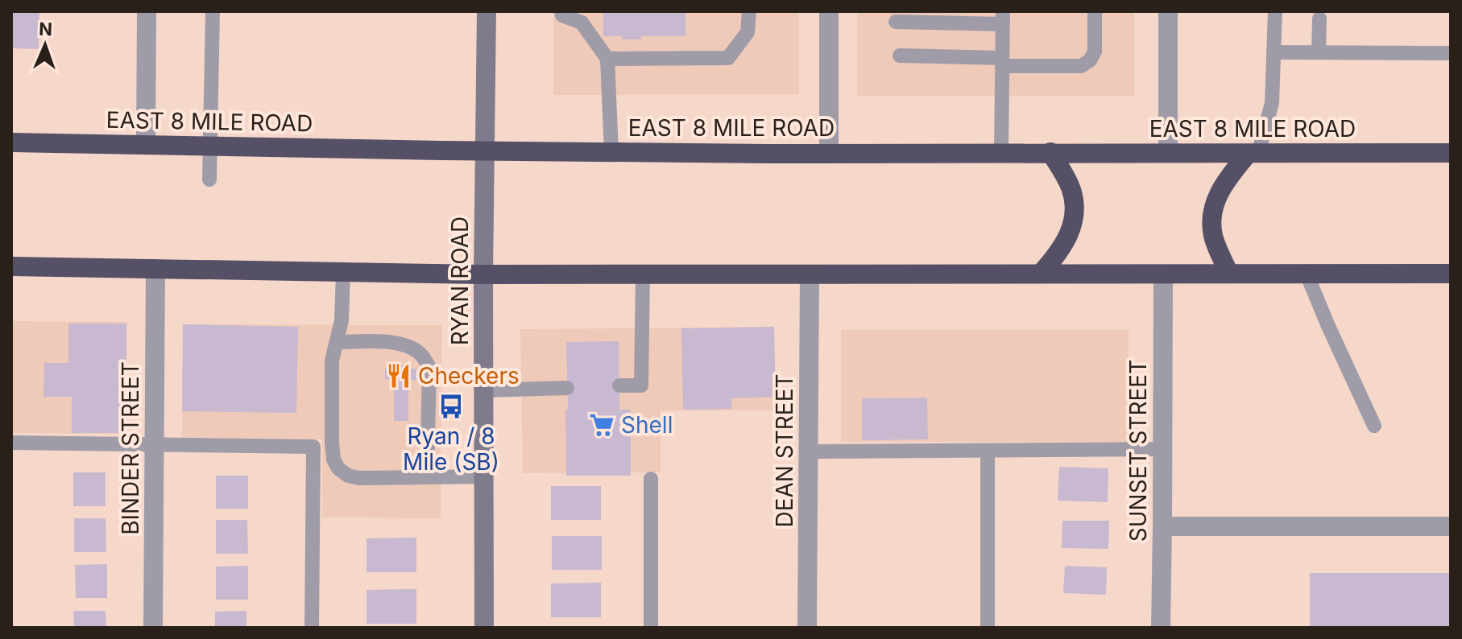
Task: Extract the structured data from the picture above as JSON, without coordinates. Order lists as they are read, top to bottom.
{
  "streets": {
    "highway": ["EAST 8 MILE ROAD"],
    "street": [
      "RYAN ROAD",
      "BINDER STREET",
      "DEAN STREET",
      "SUNSET STREET"
    ]
  },
  "crossings": [
    ["EAST 8 MILE ROAD", "RYAN ROAD"]
  ],
  "places": {
    "restaurant": ["Checkers"],
    "bus stop": ["Ryan / 8 Mile (SB)"],
    "supermarket": ["Shell"]
  },
  "north": "top"
}
